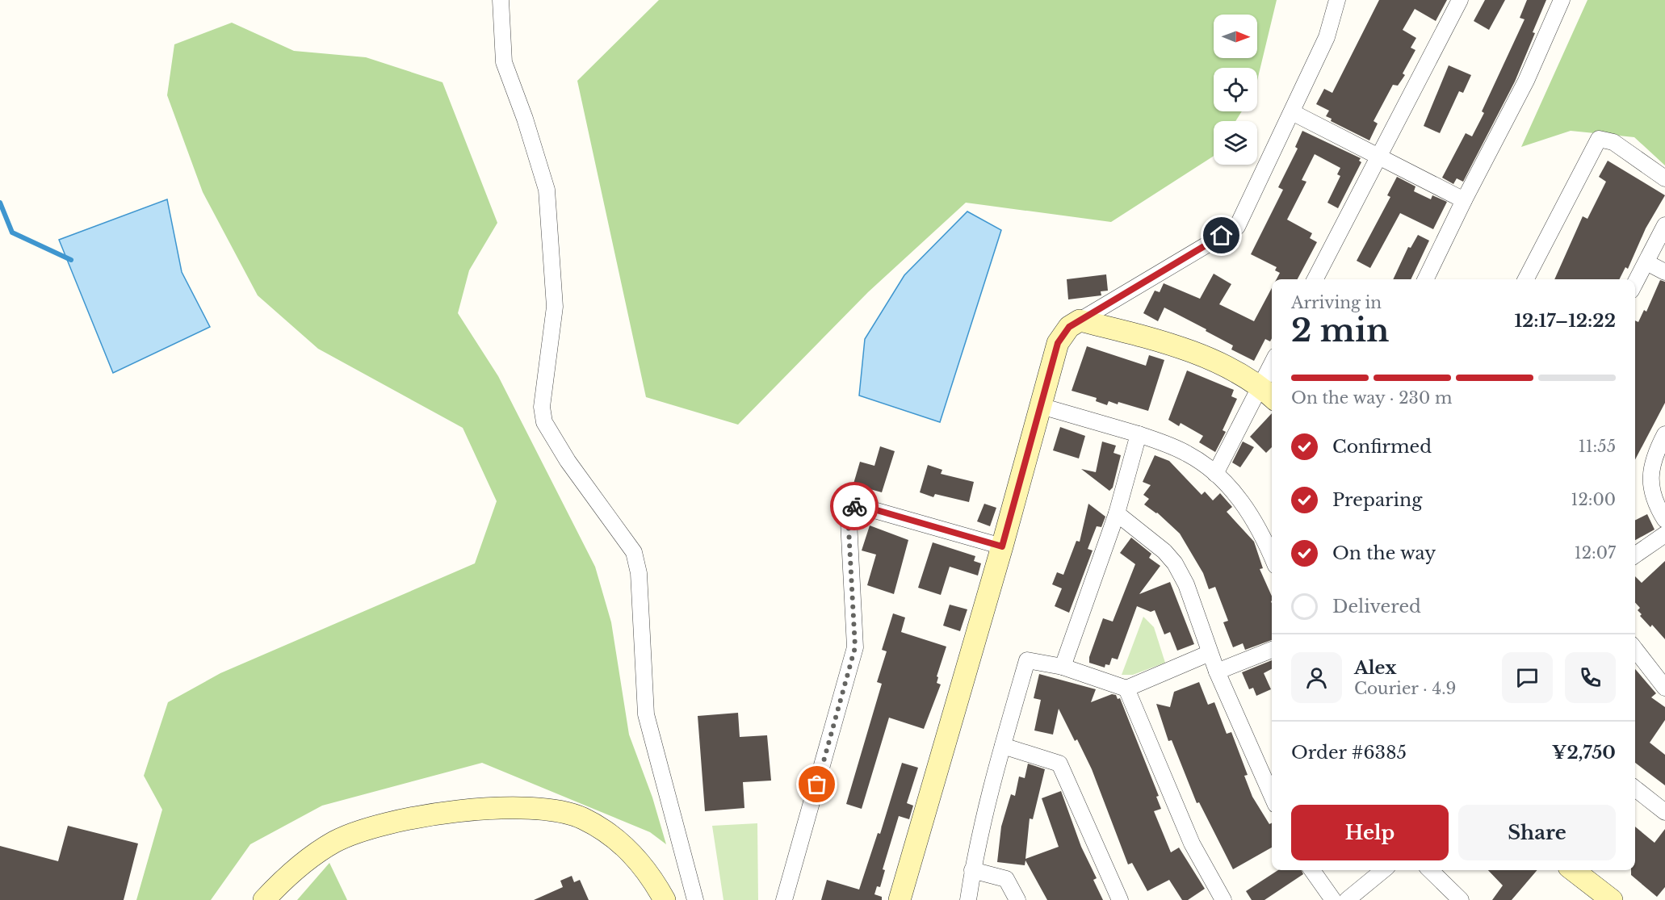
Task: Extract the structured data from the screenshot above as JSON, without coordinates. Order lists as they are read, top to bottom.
{
  "north": "right",
  "page": {
    "heading": ["2 min", "Arriving in", "12:17–12:22"],
    "panel": [
      "Alex",
      "Courier · 4.9",
      "Order #6385",
      "¥2,750"
    ],
    "bar": "On the way · 230 m",
    "list": [
      ["Confirmed", "11:55"],
      ["Preparing", "12:00"],
      ["On the way", "12:07"],
      "Delivered"
    ],
    "buttons": ["Help", "Share"]
  }
}
